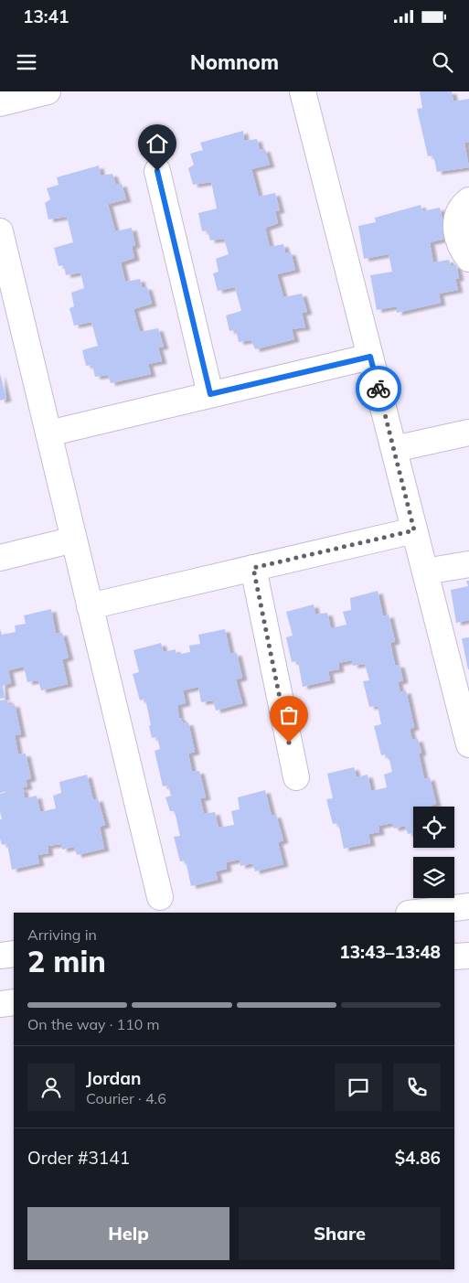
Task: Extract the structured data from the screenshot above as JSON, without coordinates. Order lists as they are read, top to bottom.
{
  "page": {
    "status": "13:41",
    "header": "Nomnom",
    "heading": ["2 min", "Arriving in", "13:43–13:48"],
    "panel": [
      "Jordan",
      "Courier · 4.6",
      "Order #3141",
      "$4.86"
    ],
    "bar": "On the way · 110 m",
    "buttons": ["Help", "Share"]
  }
}
